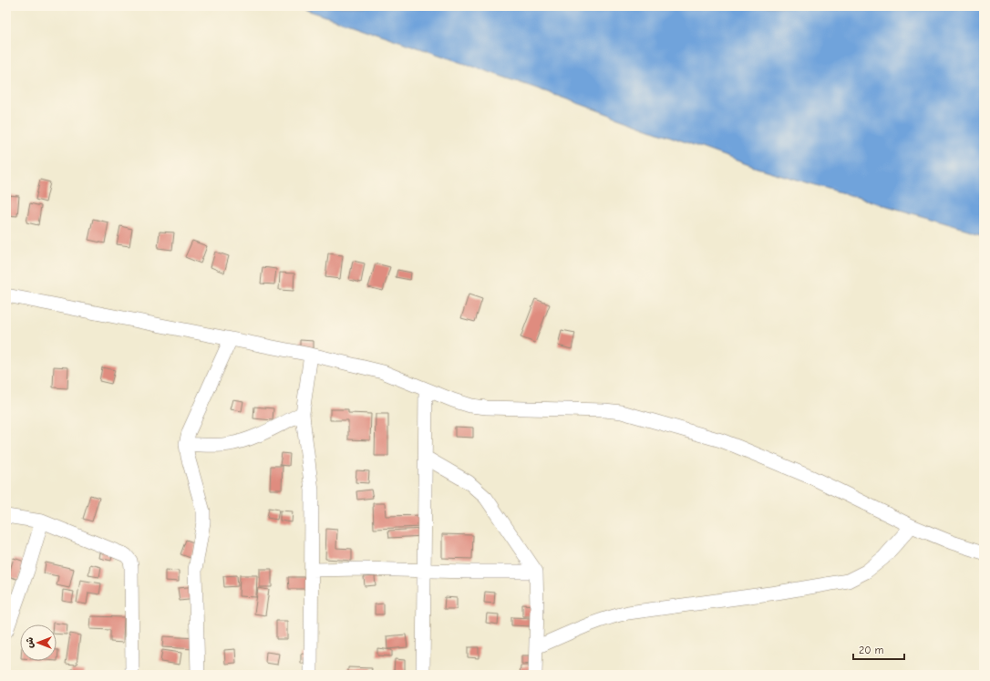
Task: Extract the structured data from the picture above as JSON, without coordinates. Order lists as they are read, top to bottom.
{
  "scale_bar": "20 m",
  "north": "left"
}
